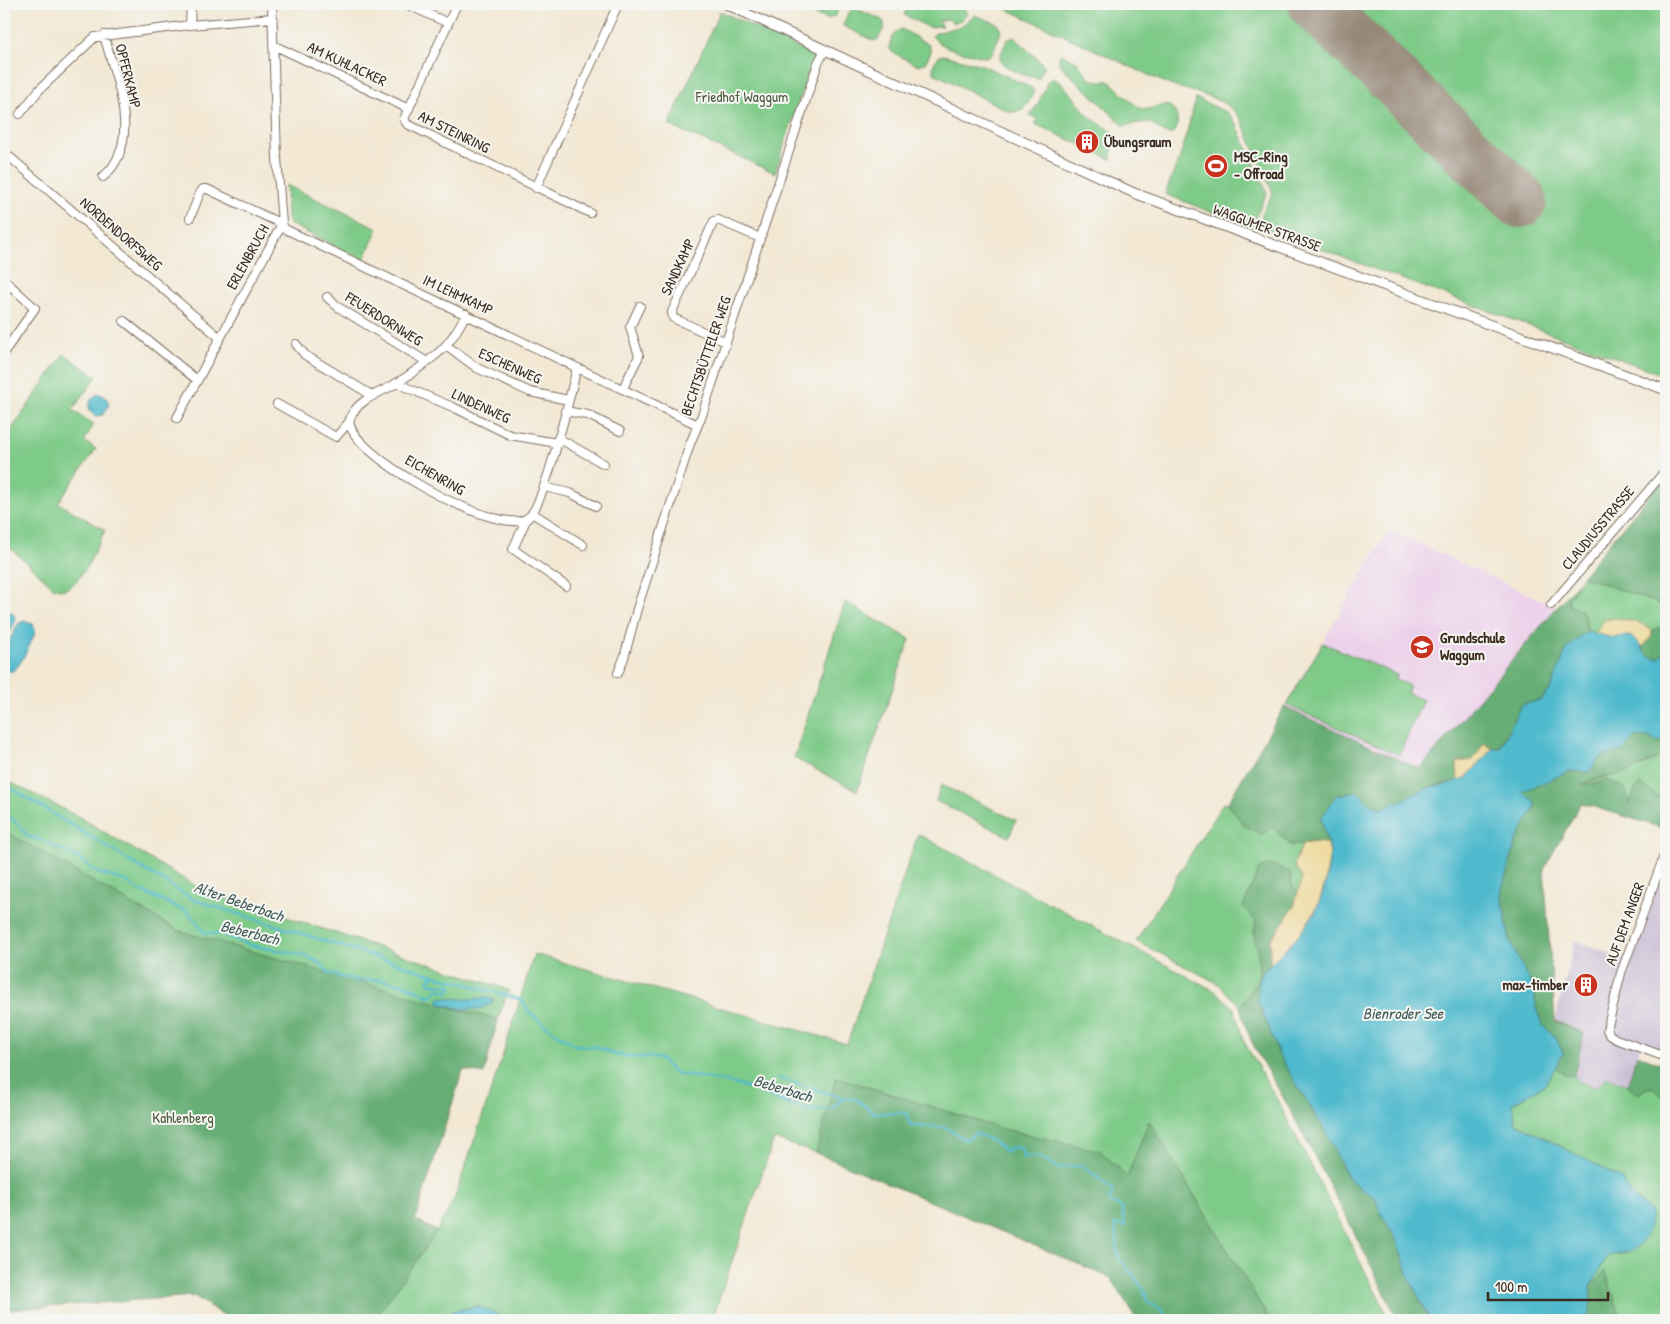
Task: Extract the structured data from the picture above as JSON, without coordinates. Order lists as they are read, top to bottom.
{
  "streets": {
    "street": [
      "AM KUHLACKER",
      "OPFERKAMP",
      "AM STEINRING",
      "WAGGUMER STRASSE",
      "NORDENDORFSWEG",
      "ERLENBRUCH",
      "SANDKAMP",
      "IM LEHMKAMP",
      "FEUERDORNWEG",
      "BECHTSBÜTTELER WEG",
      "ESCHENWEG",
      "LINDENWEG",
      "EICHENRING",
      "CLAUDIUSSTRASSE",
      "AUF DEM ANGER"
    ]
  },
  "crossings": [
    ["AM KUHLACKER", "AM STEINRING"],
    ["AM KUHLACKER", "ERLENBRUCH"],
    ["OPFERKAMP", "ERLENBRUCH"],
    ["WAGGUMER STRASSE", "BECHTSBÜTTELER WEG"],
    ["NORDENDORFSWEG", "ERLENBRUCH"],
    ["ERLENBRUCH", "IM LEHMKAMP"],
    ["SANDKAMP", "BECHTSBÜTTELER WEG"],
    ["IM LEHMKAMP", "BECHTSBÜTTELER WEG"]
  ],
  "water": ["Alter Beberbach", "Beberbach", "Bienroder See"],
  "parks": ["Friedhof Waggum", "Kahlenberg"],
  "places": {
    "building": ["Übungsraum", "max-timber"],
    "sports": ["MSC-Ring - Offroad"],
    "school or university": ["Grundschule Waggum"]
  },
  "scale_bar": "100 m"
}
